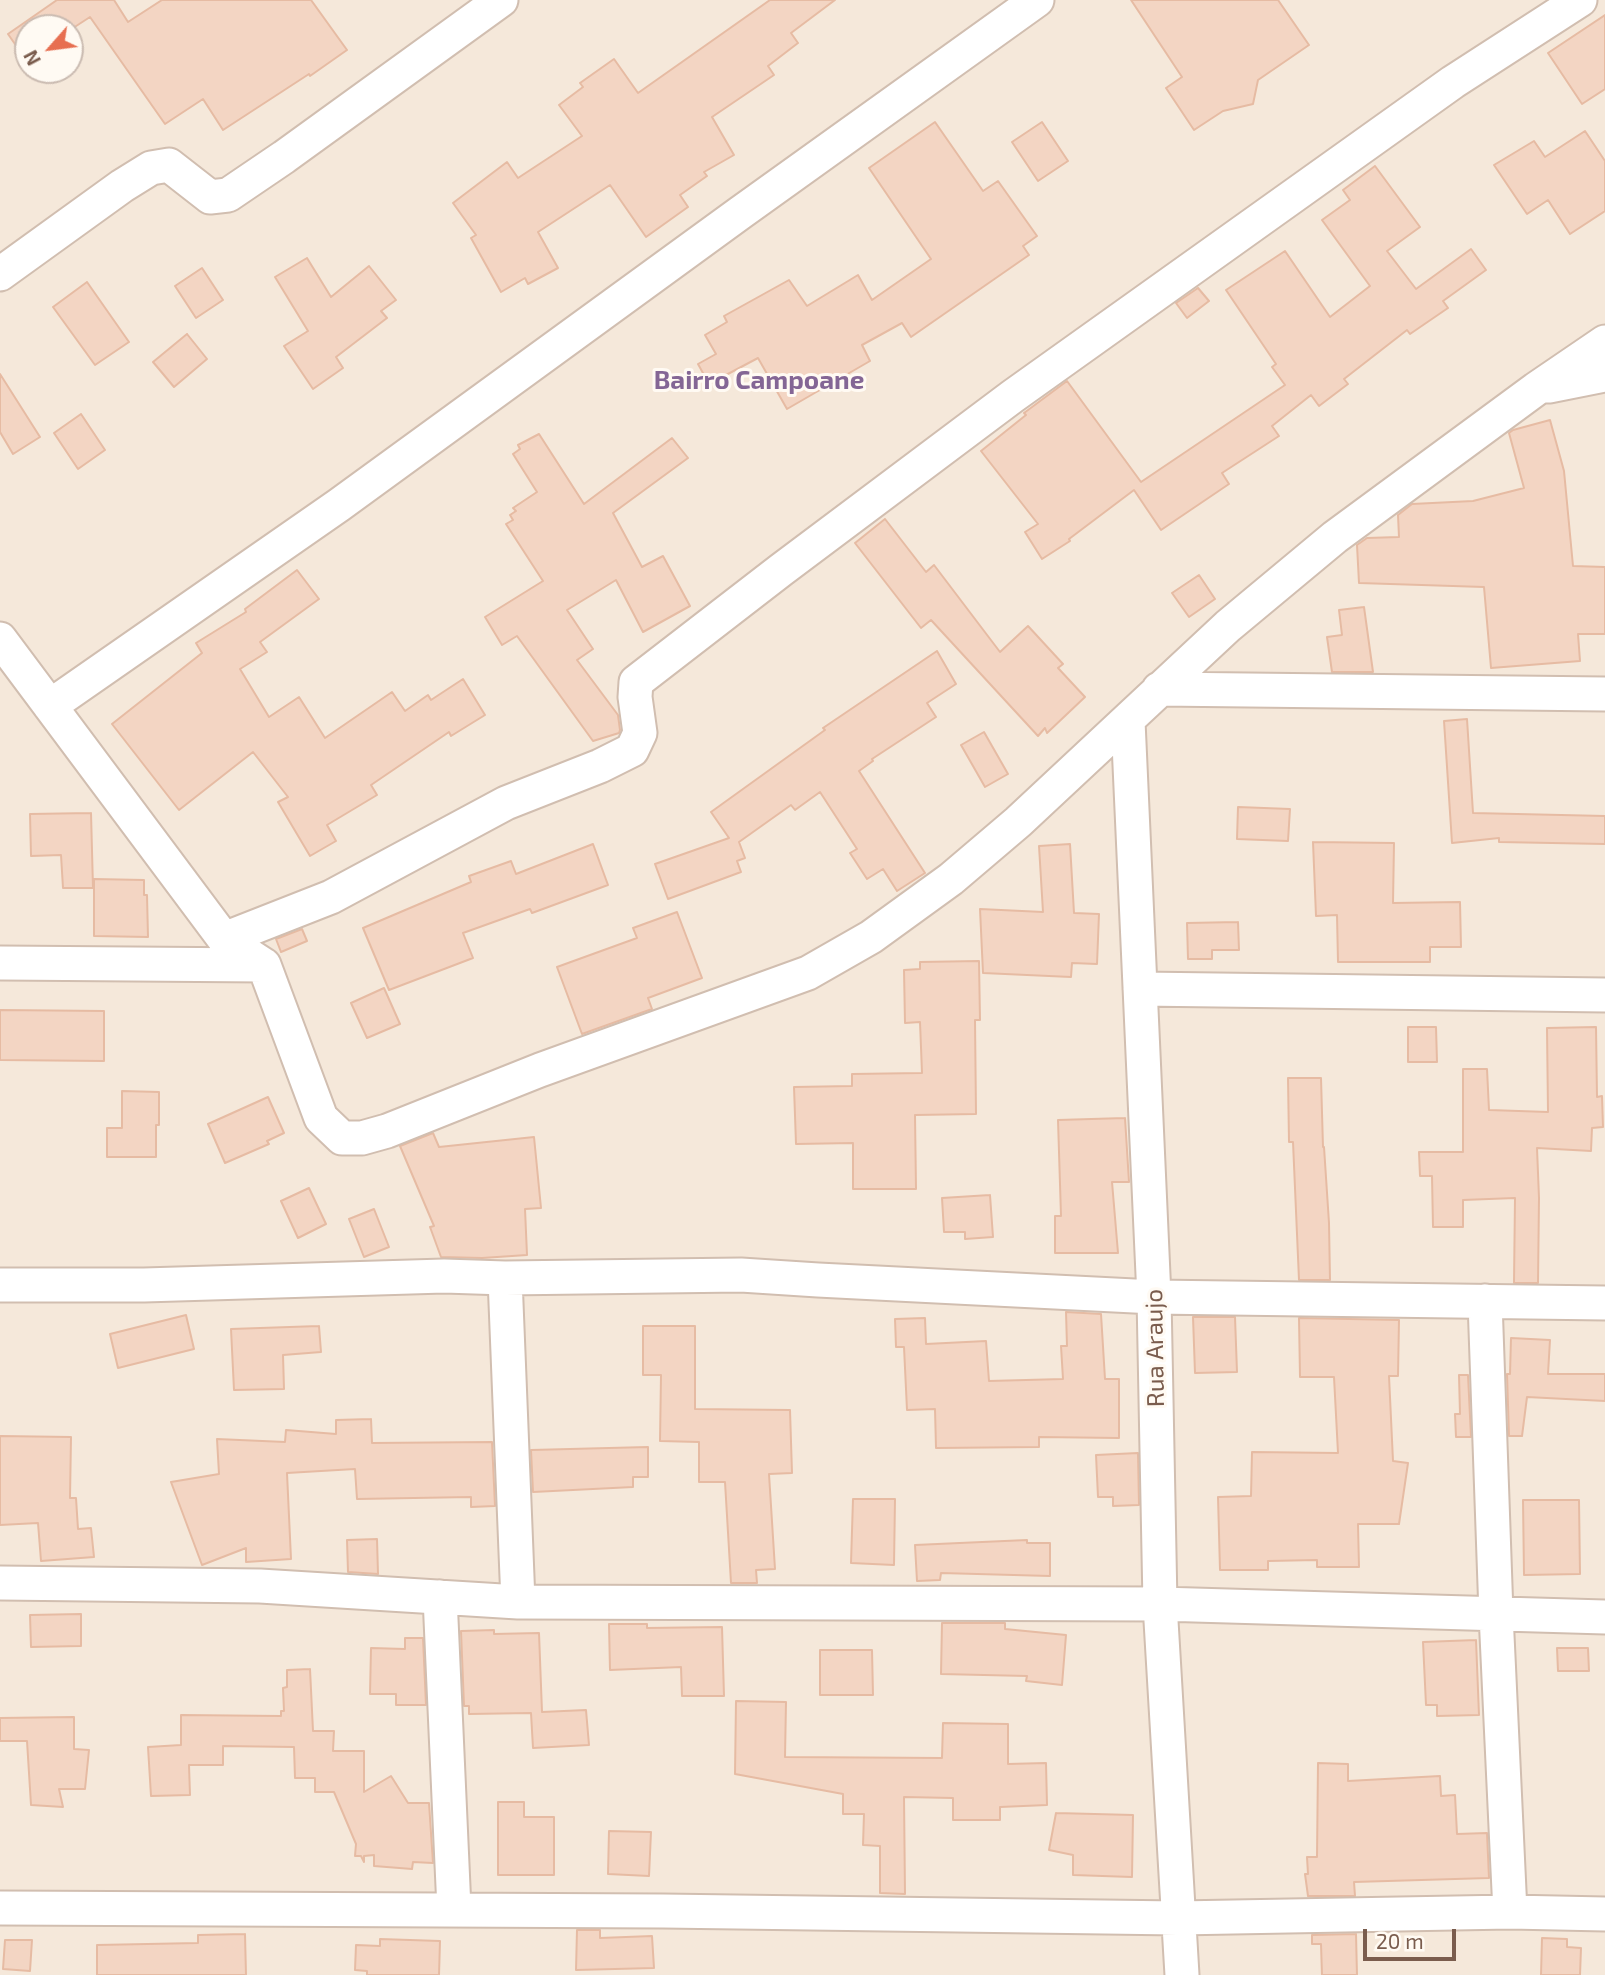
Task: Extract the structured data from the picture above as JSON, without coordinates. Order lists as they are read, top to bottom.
{
  "streets": {
    "street": ["Rua Araujo"]
  },
  "districts": ["Bairro Campoane"],
  "scale_bar": "20 m",
  "north": "bottom left"
}
